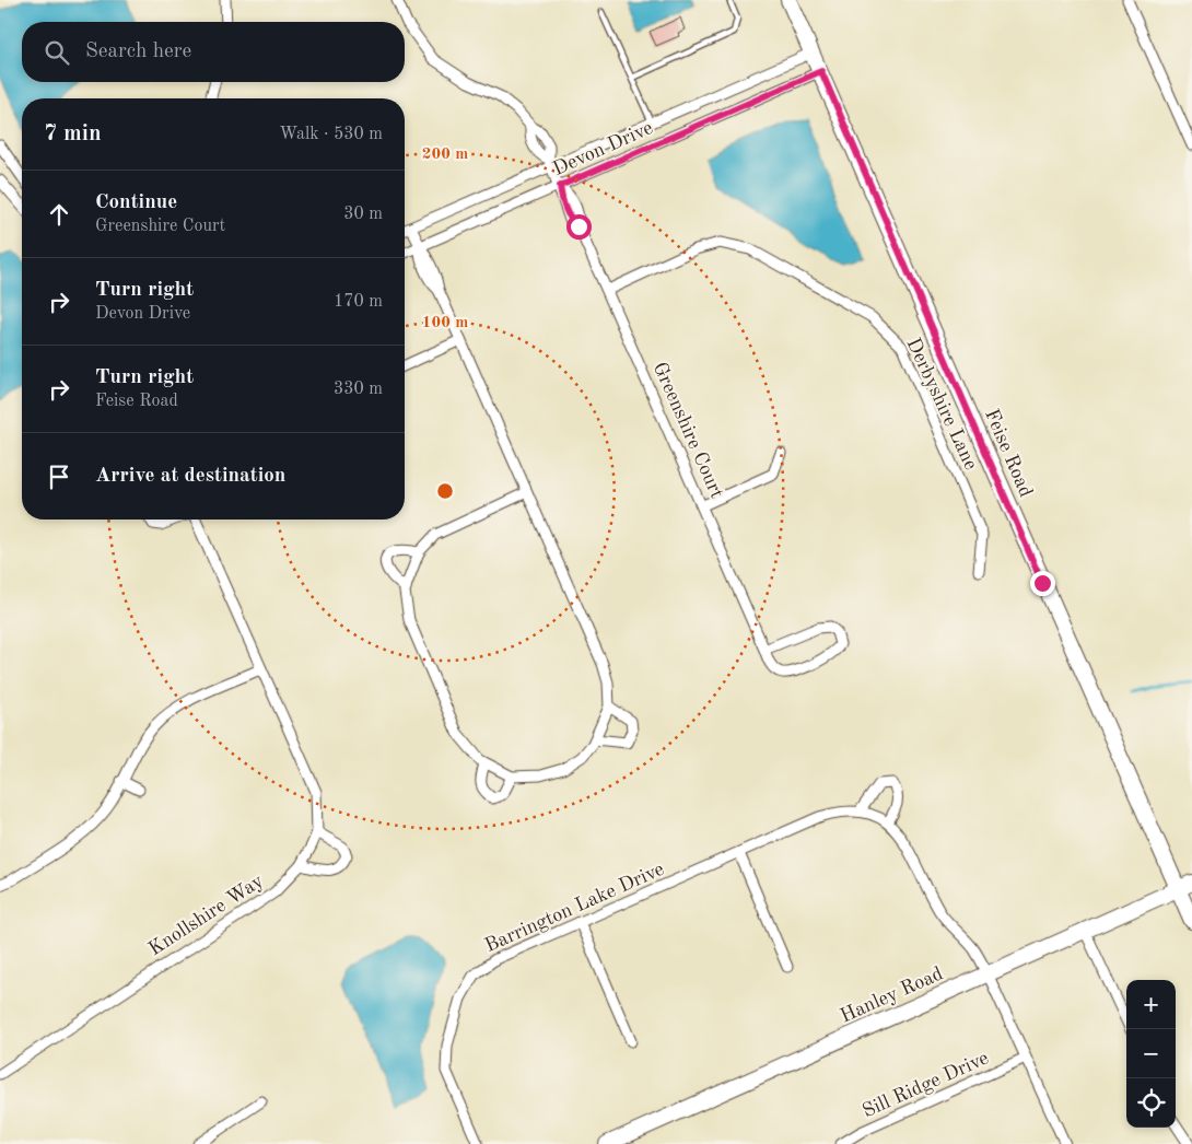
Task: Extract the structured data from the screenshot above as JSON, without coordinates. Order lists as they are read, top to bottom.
{
  "streets": {
    "street": [
      "Devon Drive",
      "Derbyshire Lane",
      "Greenshire Court",
      "Feise Road",
      "Barrington Lake Drive",
      "Knollshire Way",
      "Hanley Road",
      "Sill Ridge Drive"
    ]
  },
  "crossings": [
    ["Devon Drive", "Greenshire Court"],
    ["Devon Drive", "Feise Road"],
    ["Derbyshire Lane", "Greenshire Court"],
    ["Feise Road", "Hanley Road"],
    ["Barrington Lake Drive", "Hanley Road"],
    ["Barrington Lake Drive", "Sill Ridge Drive"]
  ],
  "page": {
    "search": "Search here",
    "heading": ["7 min", "Walk · 530 m"],
    "list": [
      ["Continue", "Greenshire Court", "30 m"],
      ["Turn right", "Devon Drive", "170 m"],
      ["Turn right", "Feise Road", "330 m"],
      "Arrive at destination"
    ],
    "map_buttons": ["+", "−"]
  },
  "rings": ["200 m", "100 m"]
}
